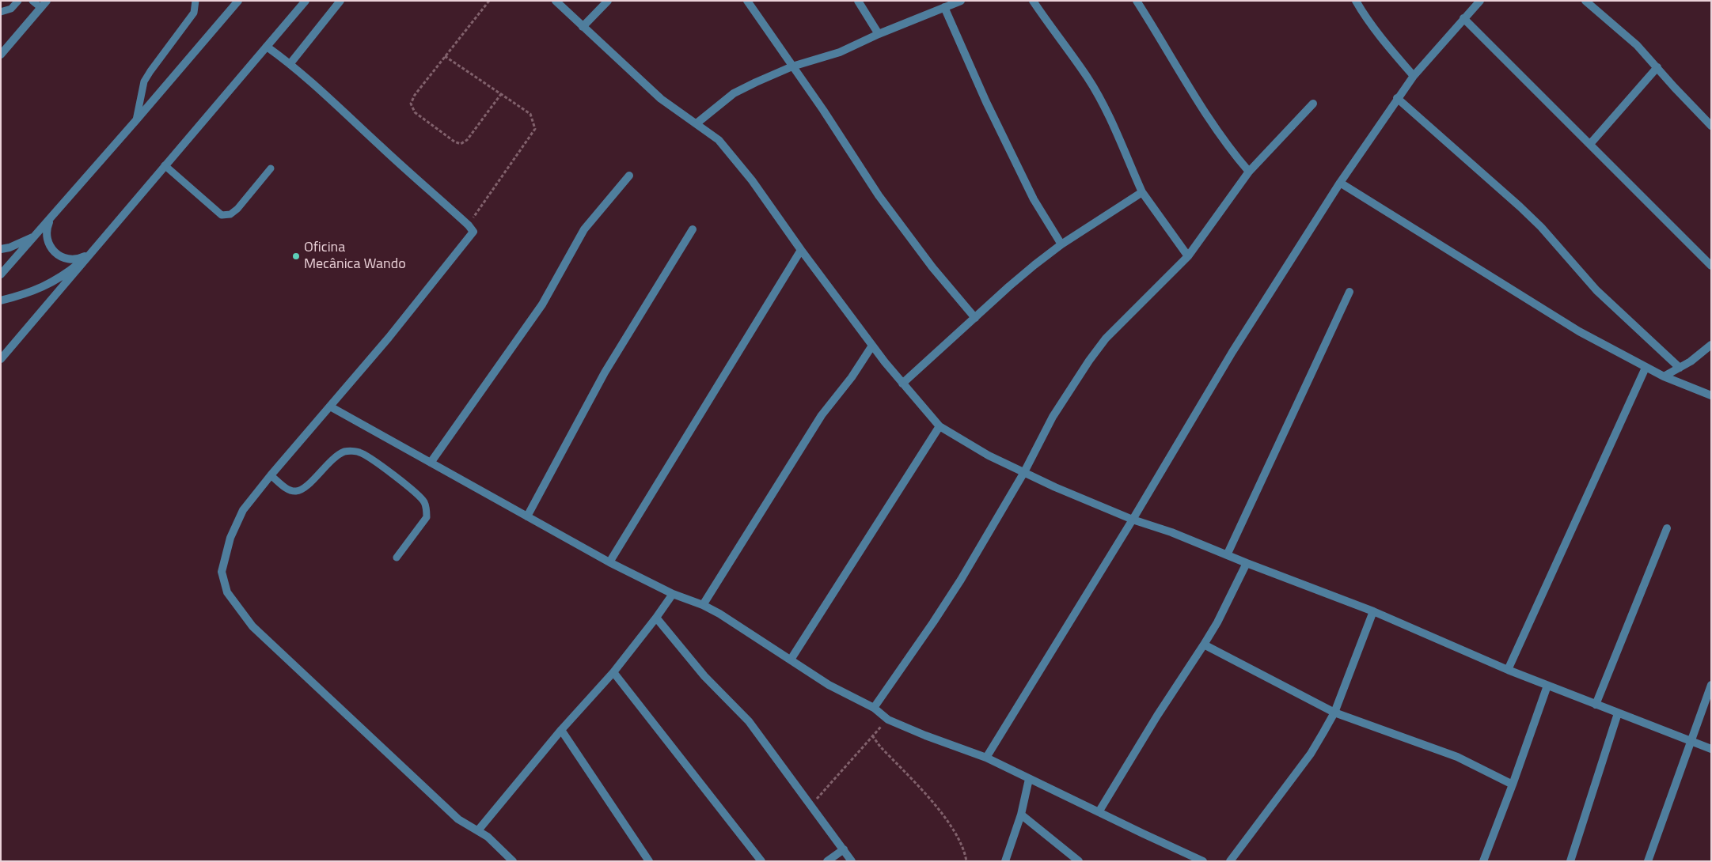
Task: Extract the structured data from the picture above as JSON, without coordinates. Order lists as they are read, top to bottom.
{
  "places": ["Oficina Mecânica Wando"]
}
